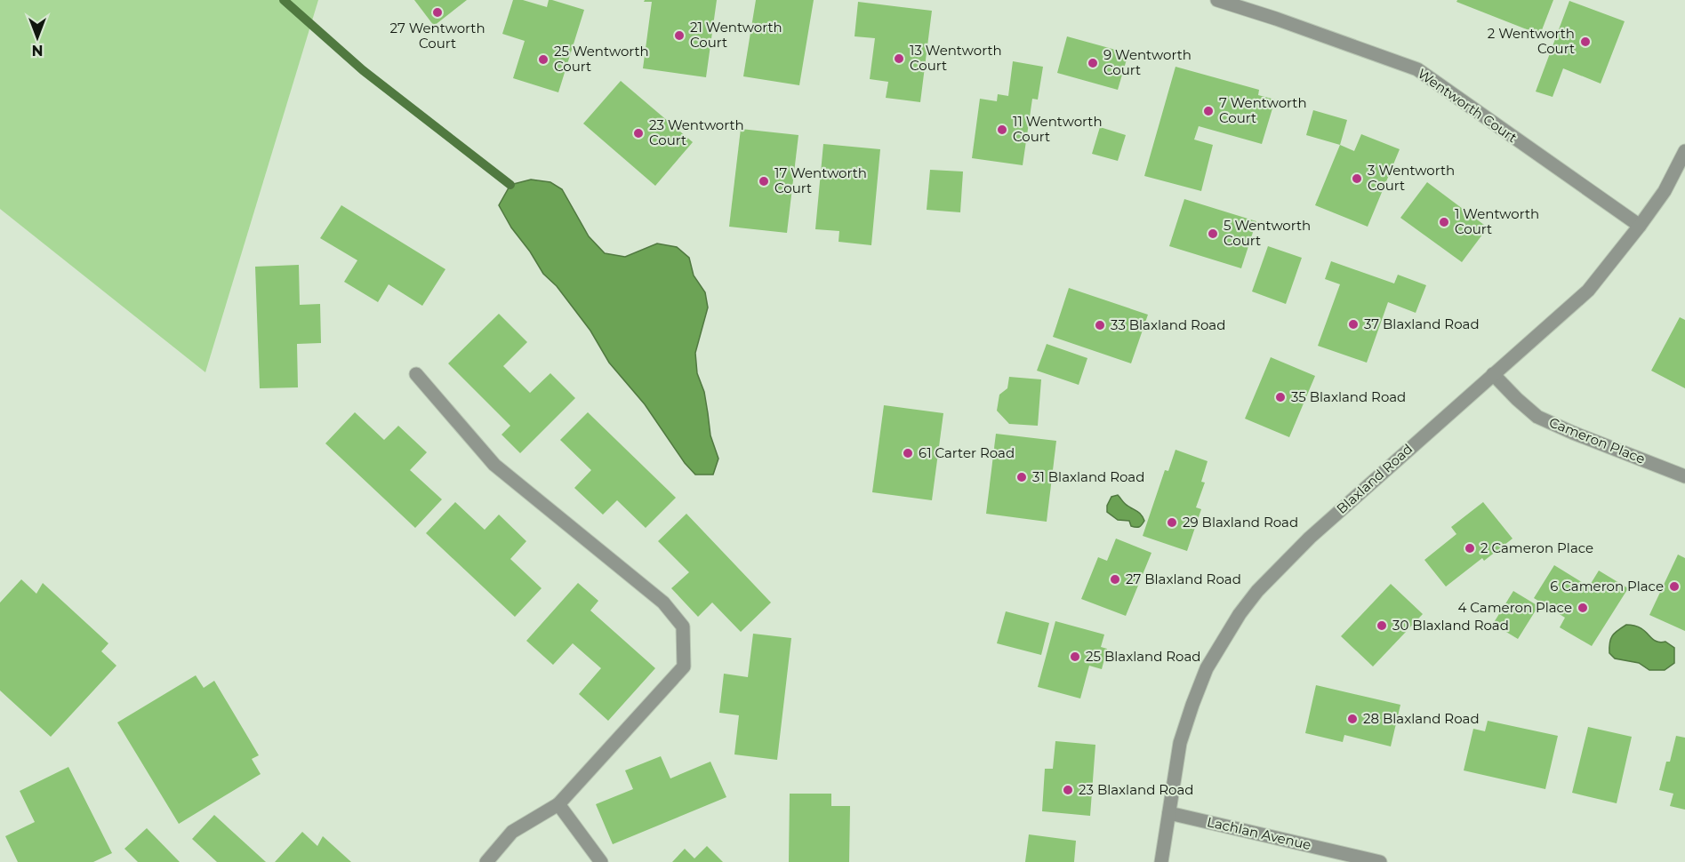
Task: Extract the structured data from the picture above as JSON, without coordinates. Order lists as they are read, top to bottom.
{
  "streets": {
    "street": [
      "Wentworth Court",
      "Cameron Place",
      "Blaxland Road",
      "Lachlan Avenue"
    ]
  },
  "crossings": [
    ["Wentworth Court", "Blaxland Road"],
    ["Cameron Place", "Blaxland Road"],
    ["Blaxland Road", "Lachlan Avenue"]
  ],
  "places": [
    "27 Wentworth Court",
    "21 Wentworth Court",
    "2 Wentworth Court",
    "13 Wentworth Court",
    "25 Wentworth Court",
    "9 Wentworth Court",
    "7 Wentworth Court",
    "11 Wentworth Court",
    "23 Wentworth Court",
    "3 Wentworth Court",
    "17 Wentworth Court",
    "1 Wentworth Court",
    "5 Wentworth Court",
    "37 Blaxland Road",
    "33 Blaxland Road",
    "35 Blaxland Road",
    "61 Carter Road",
    "31 Blaxland Road",
    "29 Blaxland Road",
    "2 Cameron Place",
    "27 Blaxland Road",
    "6 Cameron Place",
    "4 Cameron Place",
    "30 Blaxland Road",
    "25 Blaxland Road",
    "28 Blaxland Road",
    "23 Blaxland Road"
  ],
  "north": "bottom"
}
